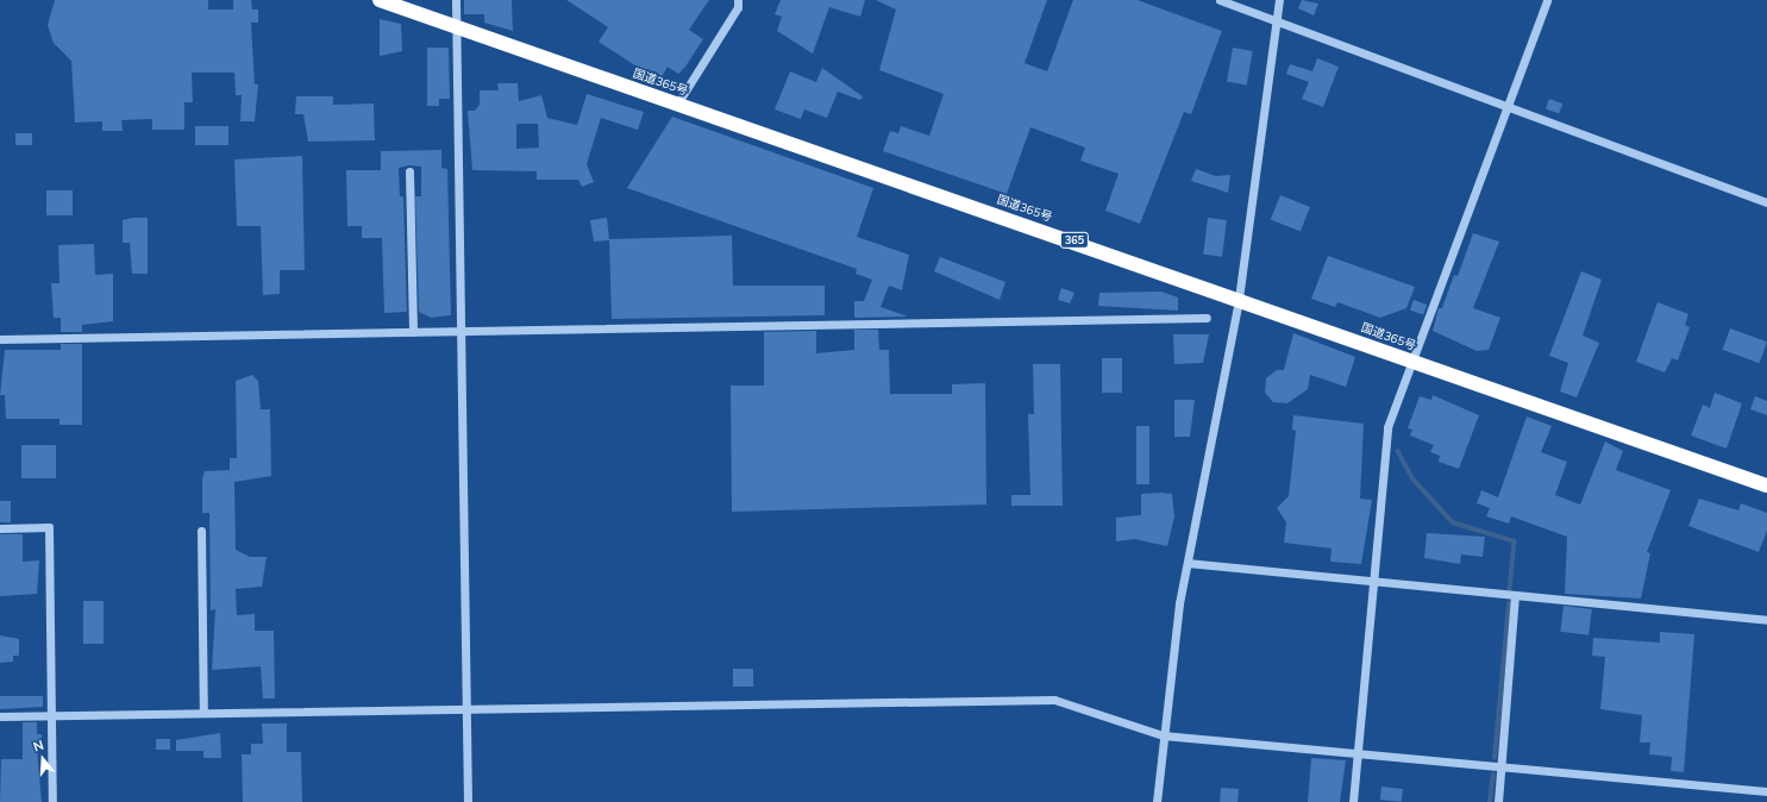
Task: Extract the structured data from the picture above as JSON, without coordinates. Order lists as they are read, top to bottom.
{
  "streets": {
    "highway": ["国道365号", "365"]
  },
  "north": "top"
}
